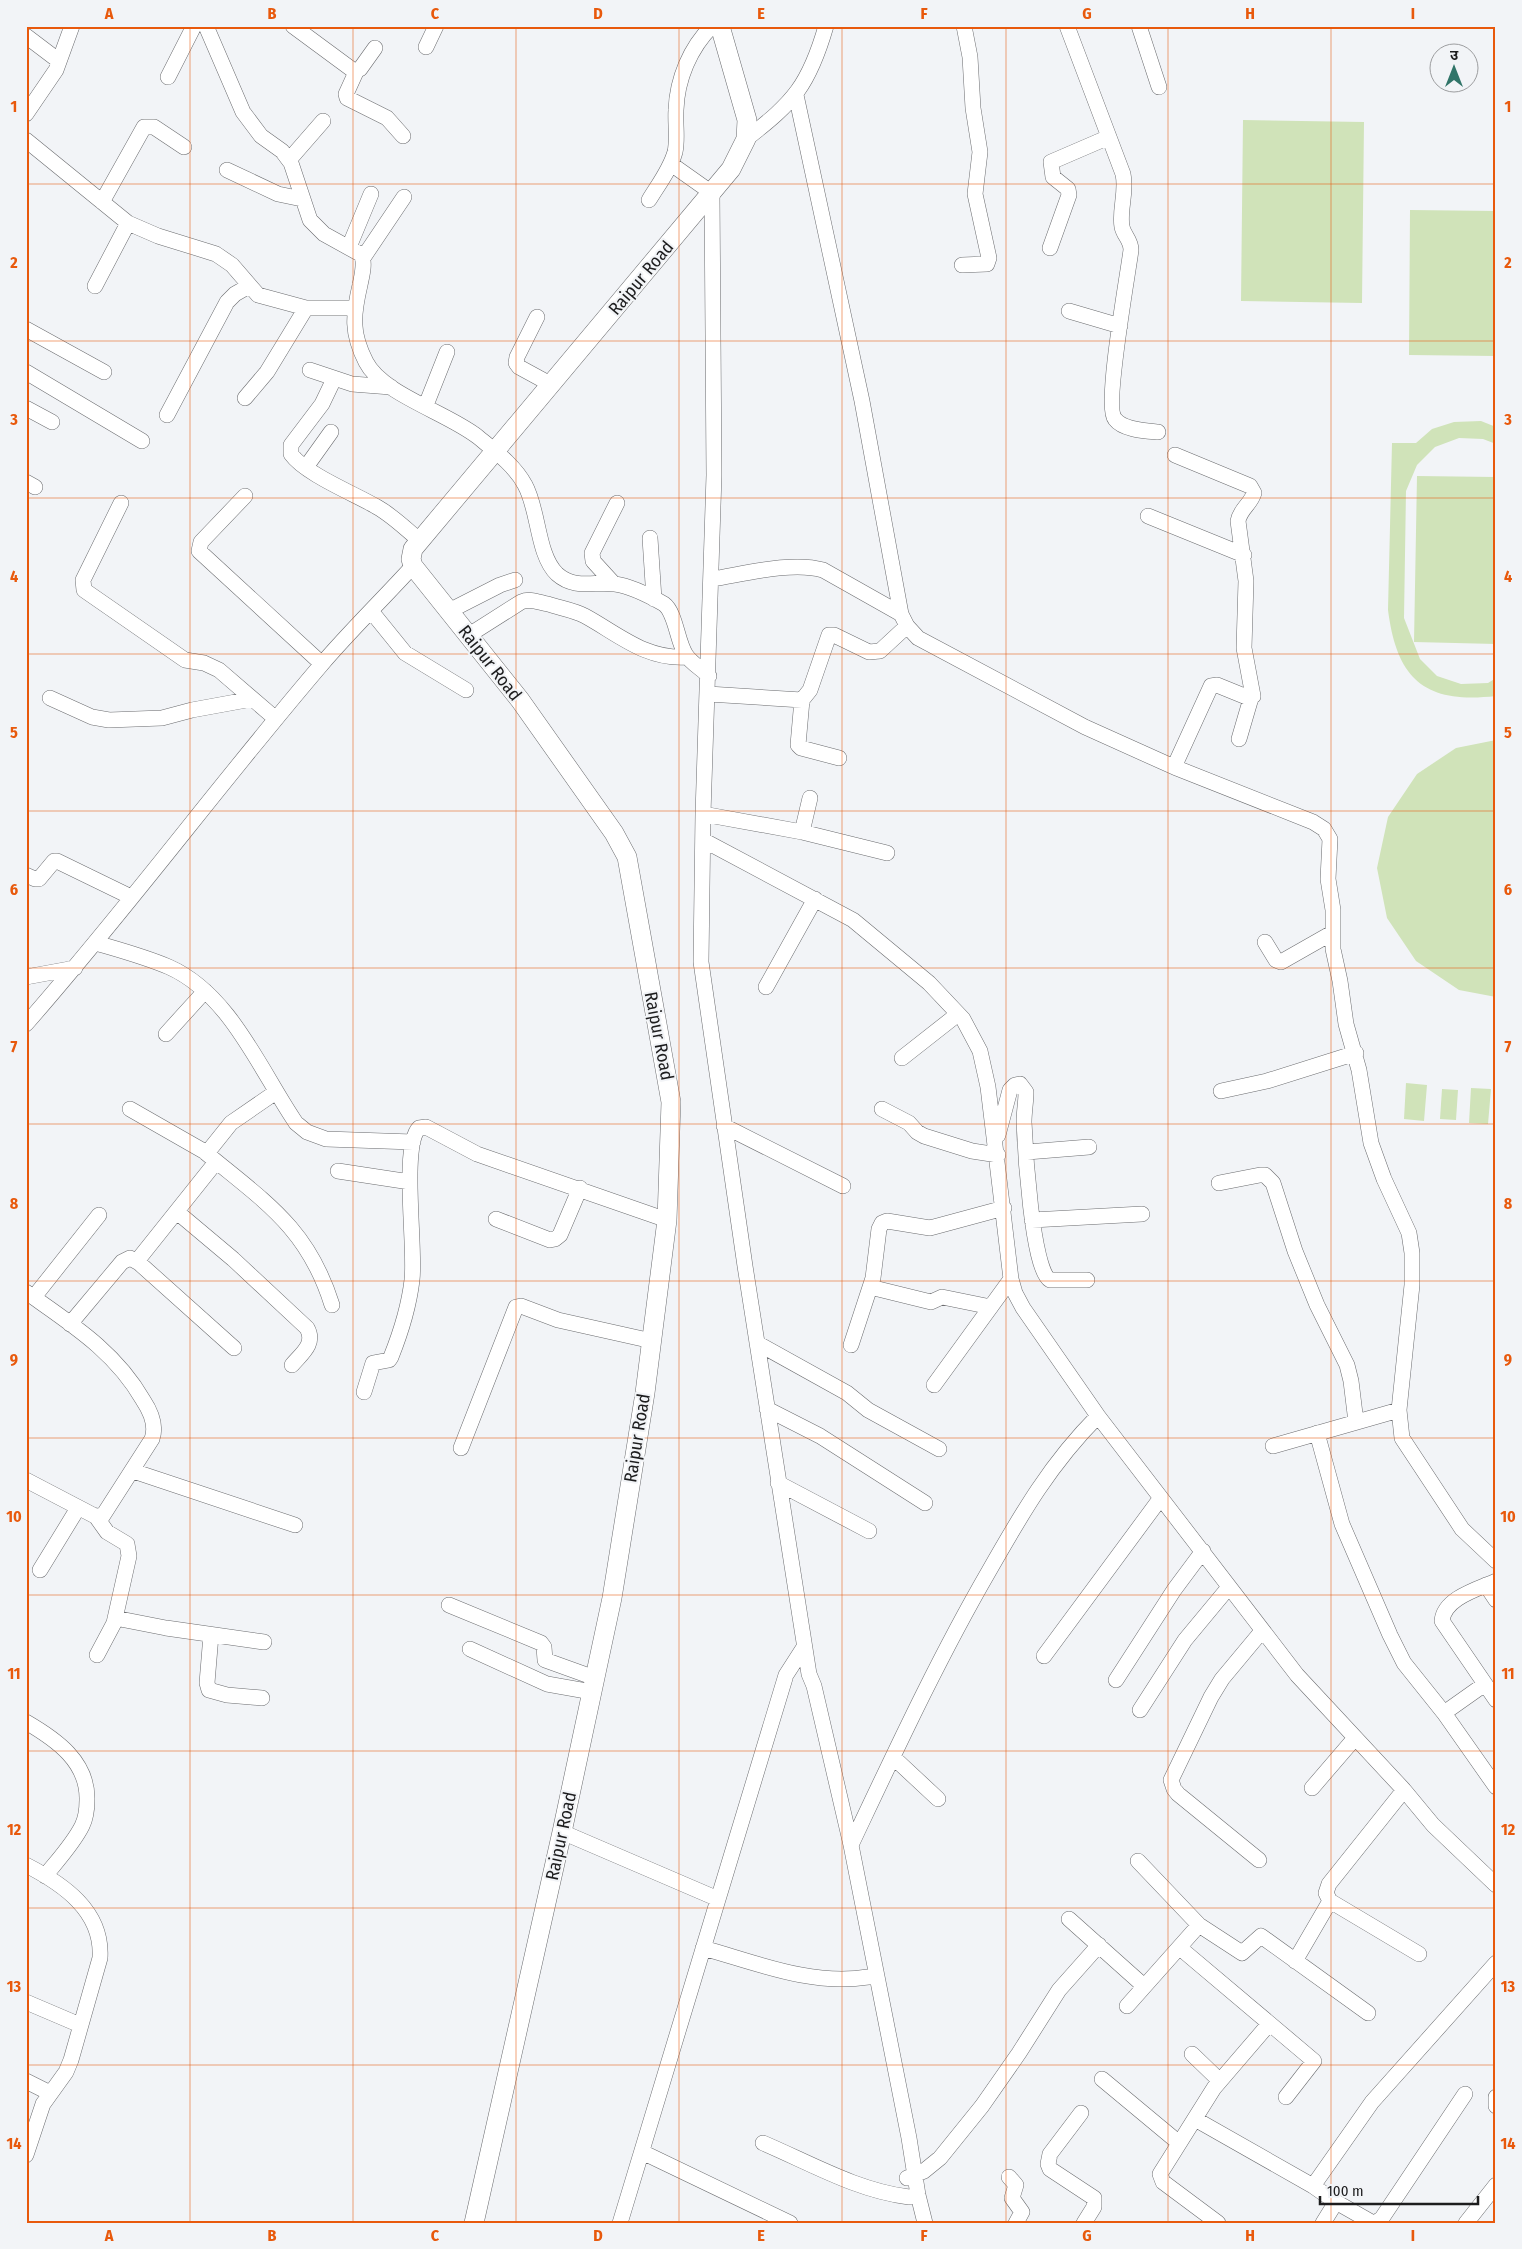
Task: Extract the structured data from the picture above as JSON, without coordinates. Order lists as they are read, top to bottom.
{
  "streets": {
    "main road": ["Raipur Road"]
  },
  "scale_bar": "100 m",
  "north": "top",
  "grid": {
    "columns": [
      "A",
      "B",
      "C",
      "D",
      "E",
      "F",
      "G",
      "H",
      "I"
    ],
    "rows": [
      "1",
      "2",
      "3",
      "4",
      "5",
      "6",
      "7",
      "8",
      "9",
      "10",
      "11",
      "12",
      "13",
      "14"
    ]
  }
}
